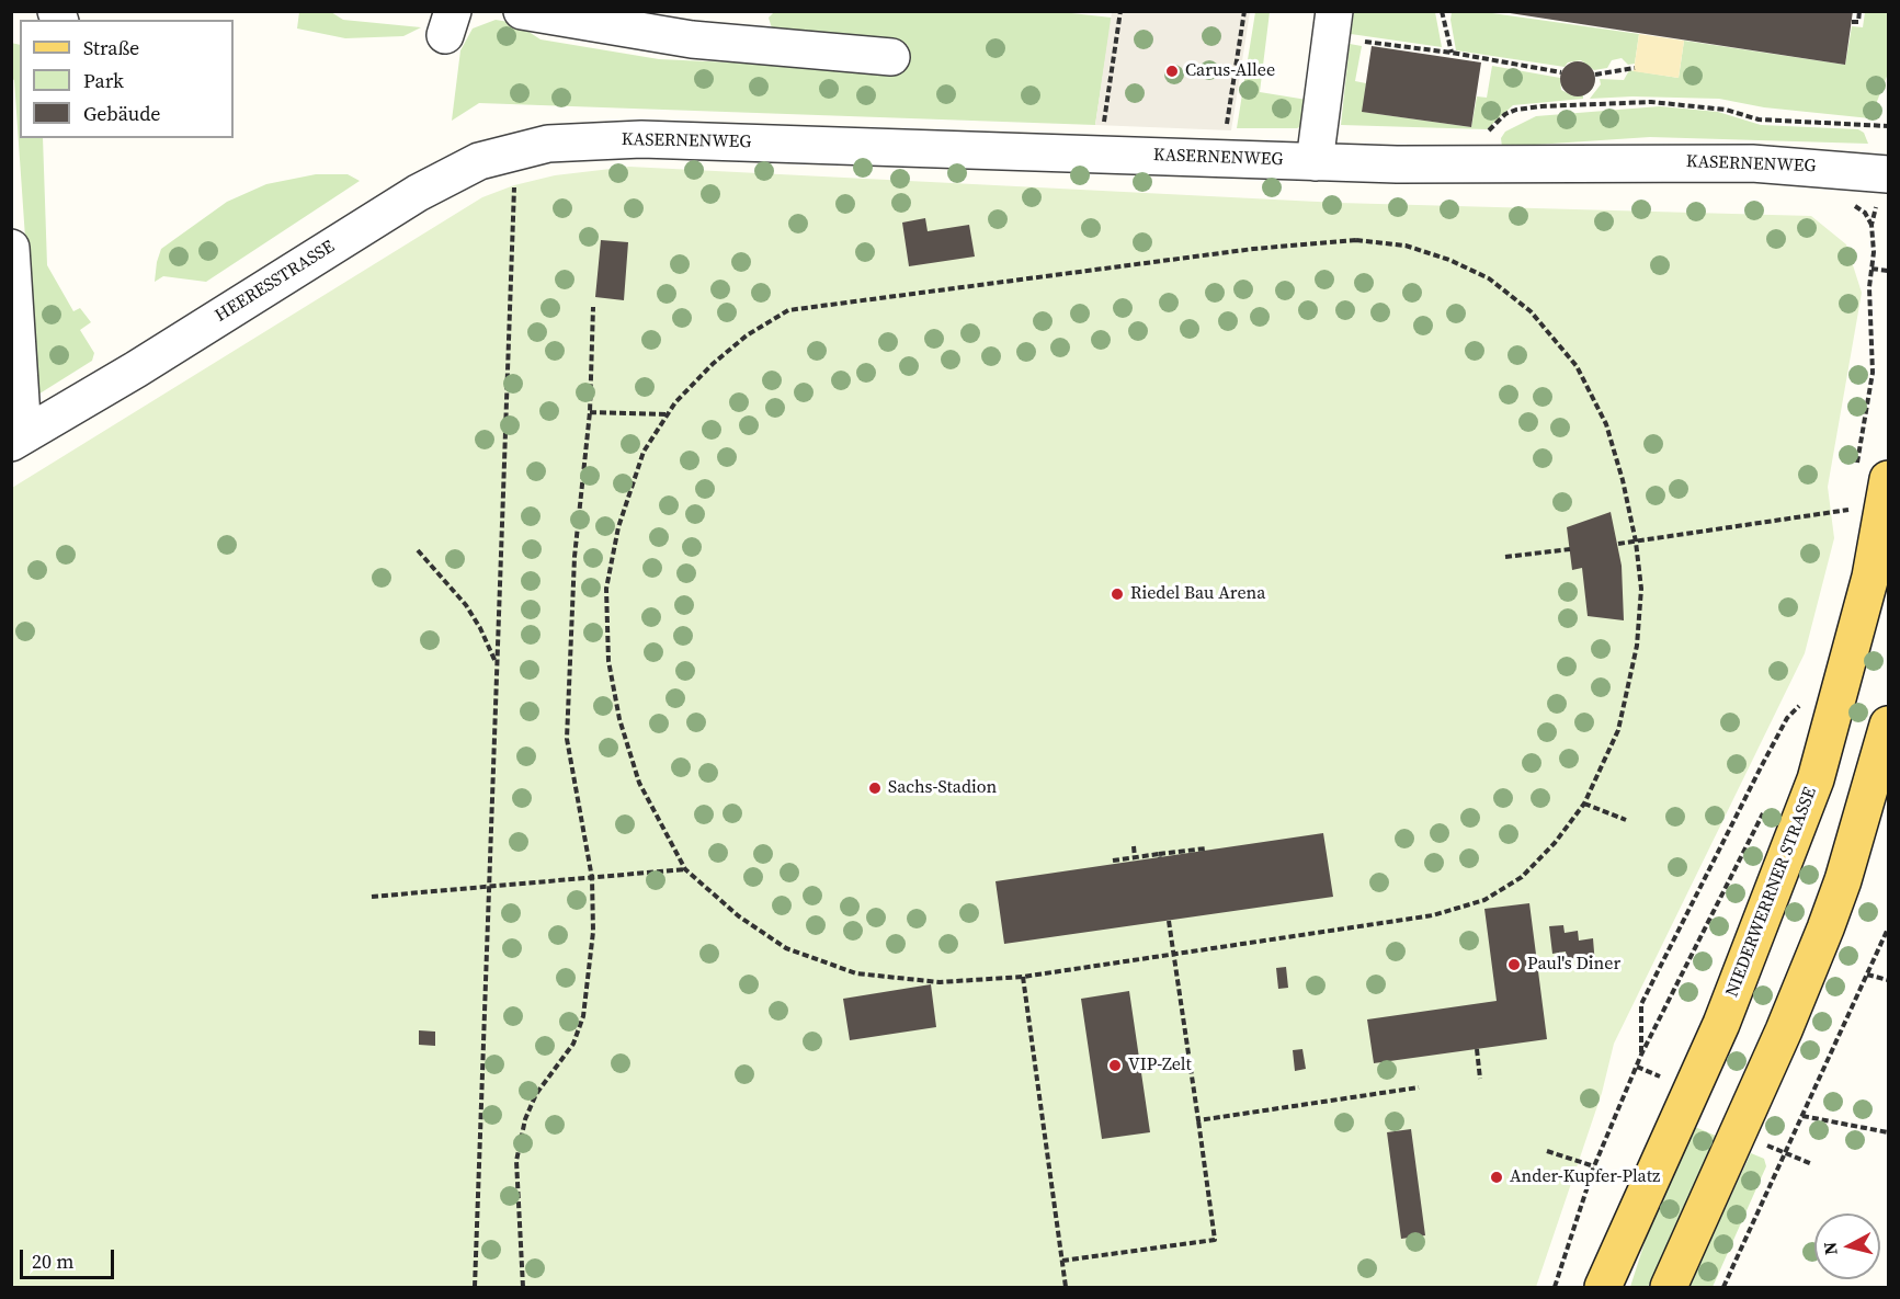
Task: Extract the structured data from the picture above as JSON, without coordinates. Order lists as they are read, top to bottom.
{
  "streets": {
    "main road": ["NIEDERWERRNER STRASSE"],
    "street": ["KASERNENWEG", "HEERESSTRASSE"]
  },
  "crossings": [
    ["KASERNENWEG", "HEERESSTRASSE"]
  ],
  "places": [
    "Carus-Allee",
    "Riedel Bau Arena",
    "Sachs-Stadion",
    "Paul's Diner",
    "VIP-Zelt",
    "Ander-Kupfer-Platz"
  ],
  "legend": ["Straße", "Park", "Gebäude"],
  "scale_bar": "20 m",
  "north": "left"
}
